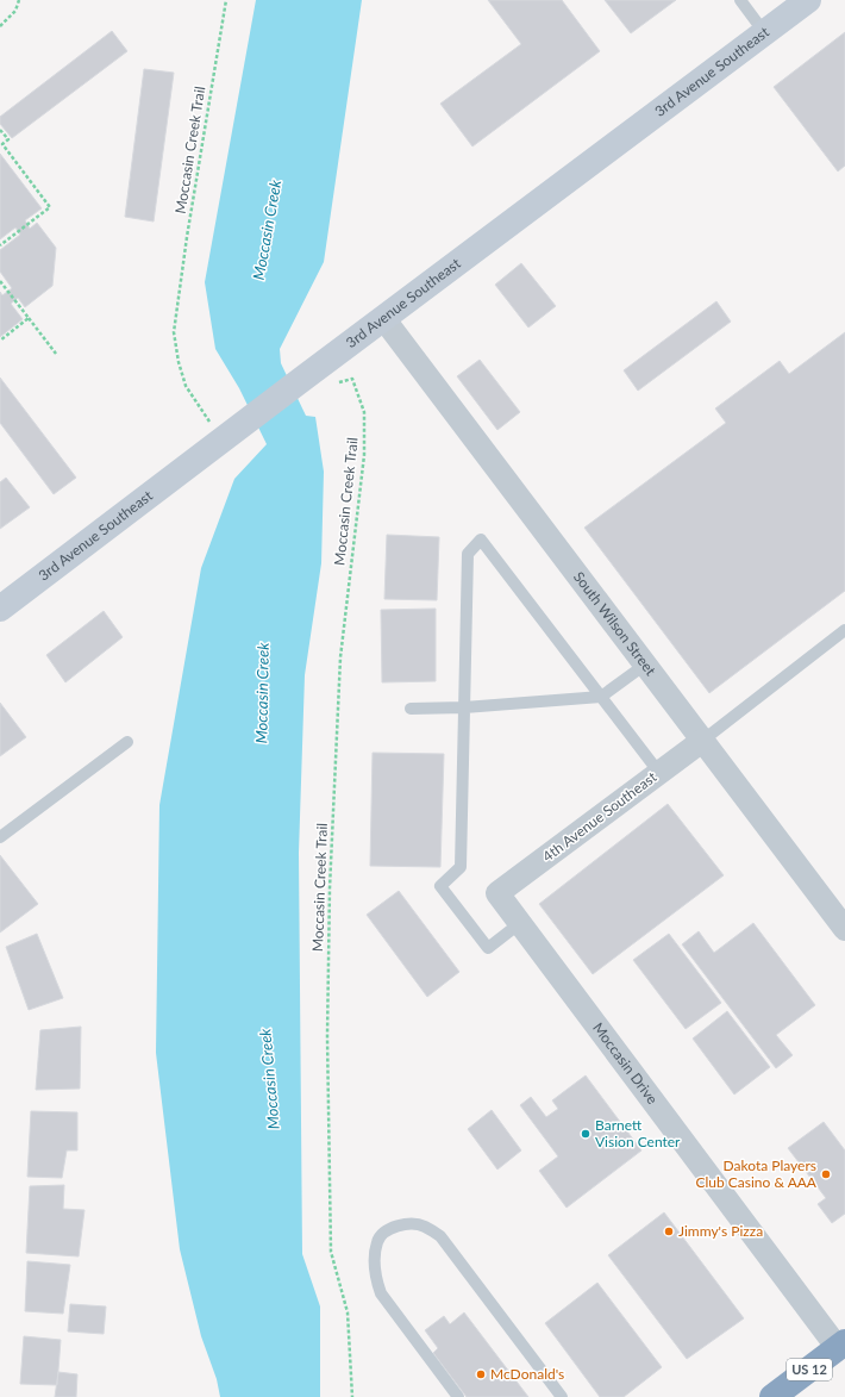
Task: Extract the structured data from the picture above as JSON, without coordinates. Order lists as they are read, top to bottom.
{
  "streets": {
    "highway": ["US 12"],
    "street": [
      "3rd Avenue Southeast",
      "South Wilson Street",
      "4th Avenue Southeast",
      "Moccasin Drive"
    ],
    "path": ["Moccasin Creek Trail"]
  },
  "crossings": [
    ["3rd Avenue Southeast", "Moccasin Creek Trail"],
    ["3rd Avenue Southeast", "South Wilson Street"],
    ["South Wilson Street", "4th Avenue Southeast"],
    ["4th Avenue Southeast", "Moccasin Drive"],
    ["Moccasin Drive", "US 12"]
  ],
  "water": ["Moccasin Creek"],
  "places": [
    "Barnett Vision Center",
    "Dakota Players Club Casino & AAA",
    "Jimmy's Pizza",
    "McDonald's"
  ]
}
